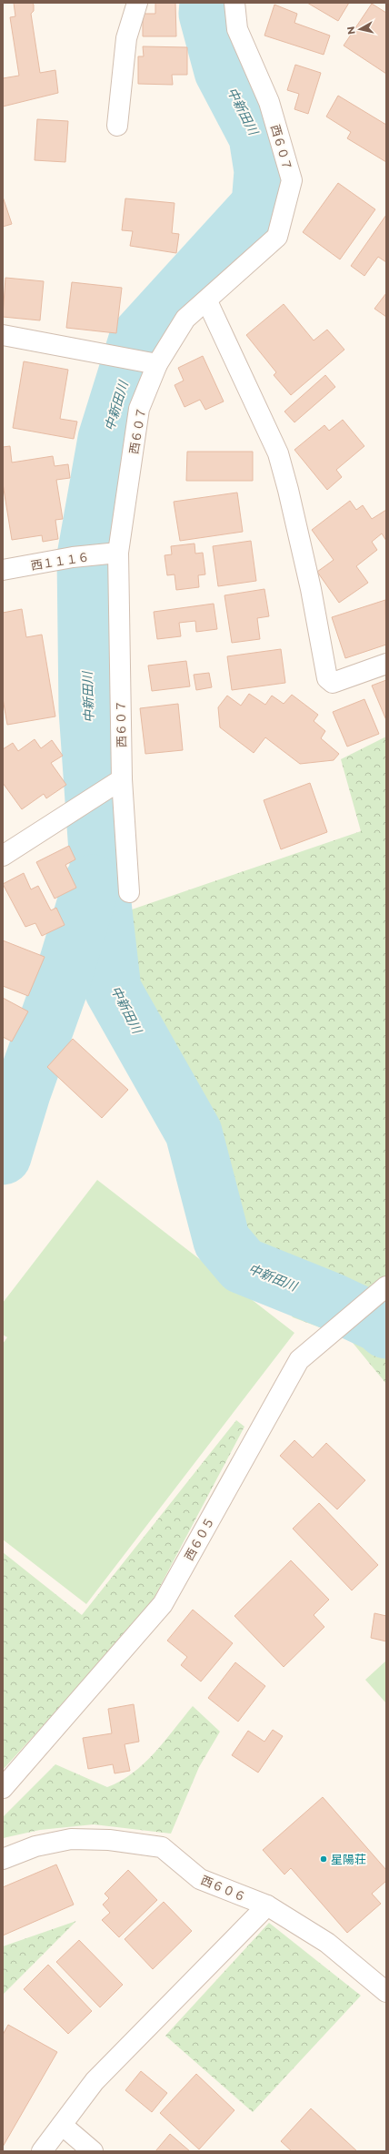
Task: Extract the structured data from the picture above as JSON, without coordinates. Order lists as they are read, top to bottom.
{
  "streets": {
    "street": [
      "西６０７",
      "西１１１６",
      "西６０５",
      "西６０６"
    ]
  },
  "crossings": [
    ["西６０７", "西１１１６"]
  ],
  "water": ["中新田川"],
  "places": ["星陽荘"],
  "north": "left"
}
